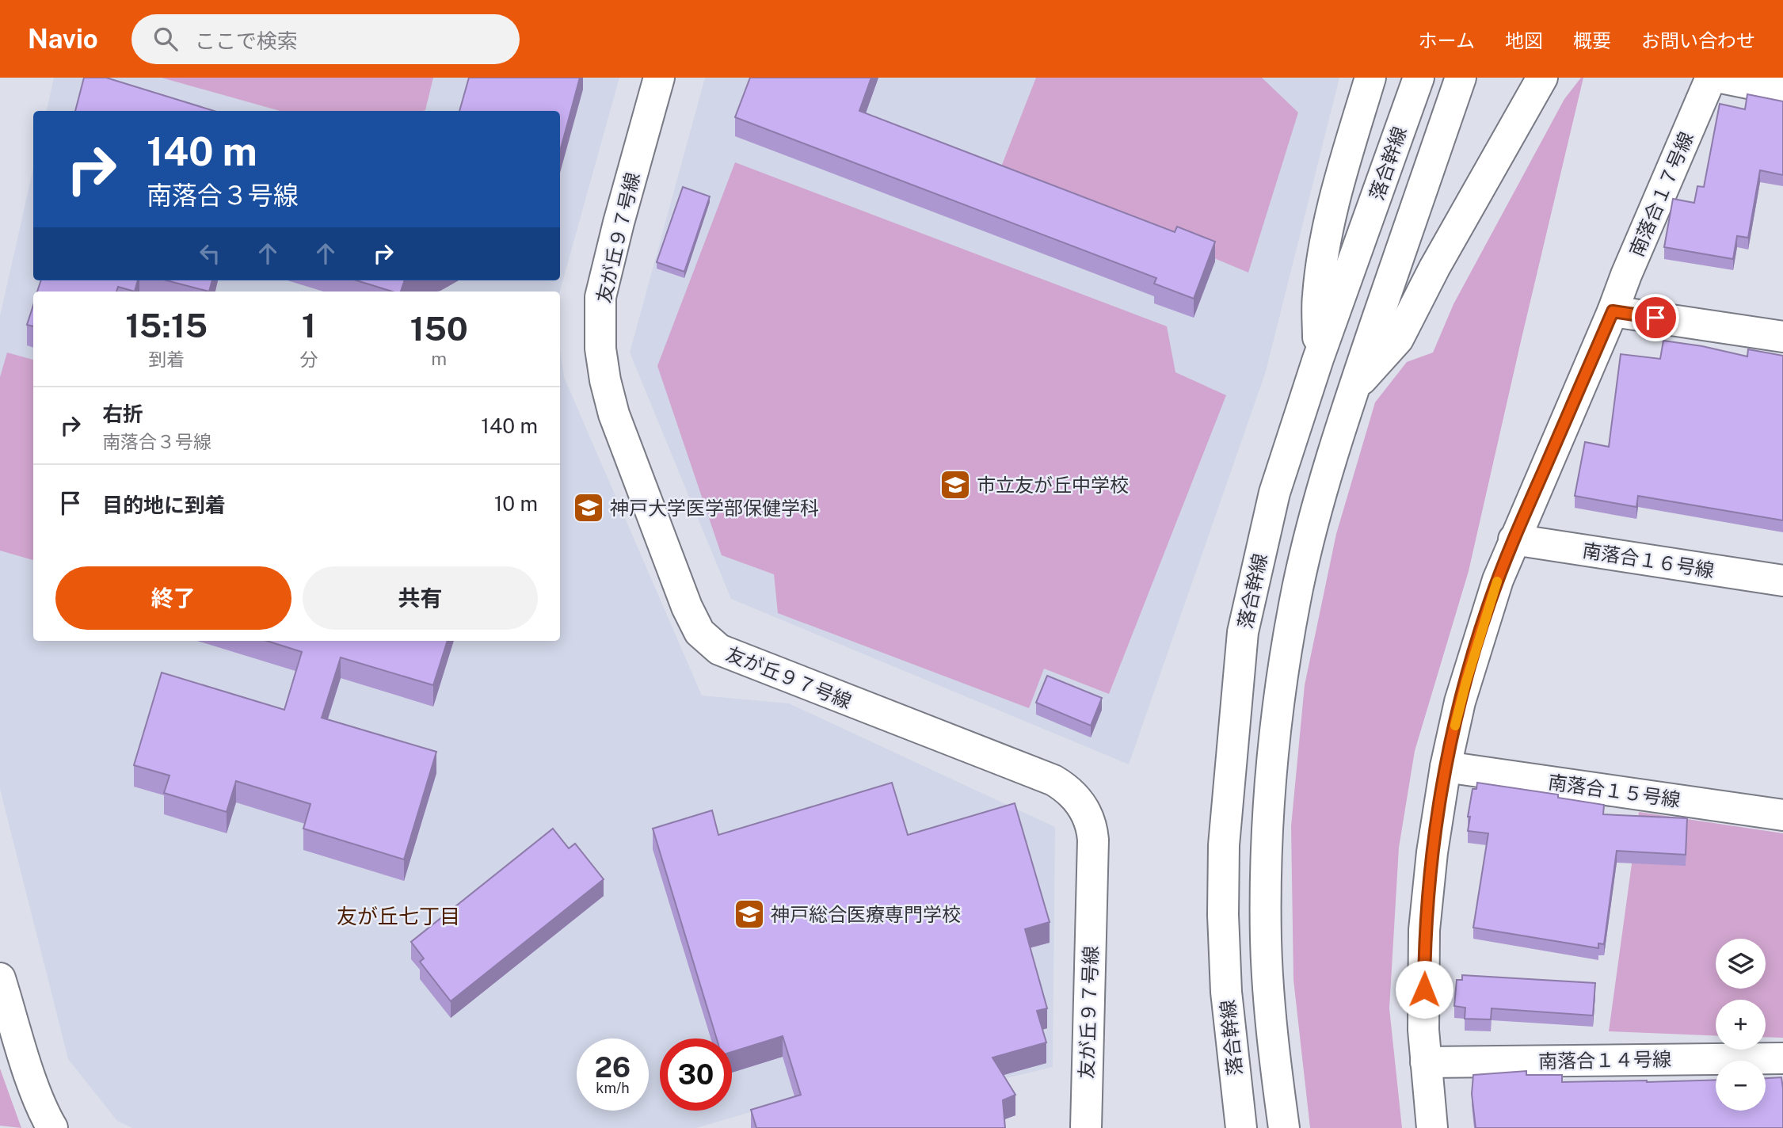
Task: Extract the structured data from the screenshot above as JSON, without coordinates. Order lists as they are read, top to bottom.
{
  "streets": {
    "street": [
      "落合幹線",
      "南落合１７号線",
      "友が丘９７号線",
      "南落合１６号線",
      "南落合１５号線",
      "南落合１４号線"
    ]
  },
  "crossings": [
    ["南落合１７号線", "南落合１６号線"],
    ["南落合１７号線", "南落合１５号線"],
    ["南落合１７号線", "南落合１４号線"]
  ],
  "districts": ["友が丘七丁目"],
  "places": {
    "school or university": ["市立友が丘中学校", "神戸大学医学部保健学科", "神戸総合医療専門学校"]
  },
  "page": {
    "header": "Navio",
    "search": "ここで検索",
    "nav": [
      "ホーム",
      "地図",
      "概要",
      "お問い合わせ"
    ],
    "turn": ["140 m", "南落合３号線"],
    "eta": [
      "15:15",
      "到着",
      "1",
      "分",
      "150",
      "m"
    ],
    "list": [
      {
        "name": "右折",
        "note": "南落合３号線",
        "value": "140 m"
      },
      {
        "name": "目的地に到着",
        "value": "10 m"
      }
    ],
    "buttons": ["終了", "共有"],
    "map_buttons": ["+", "−"],
    "speed": "26 km/h",
    "limit": "30"
  }
}
